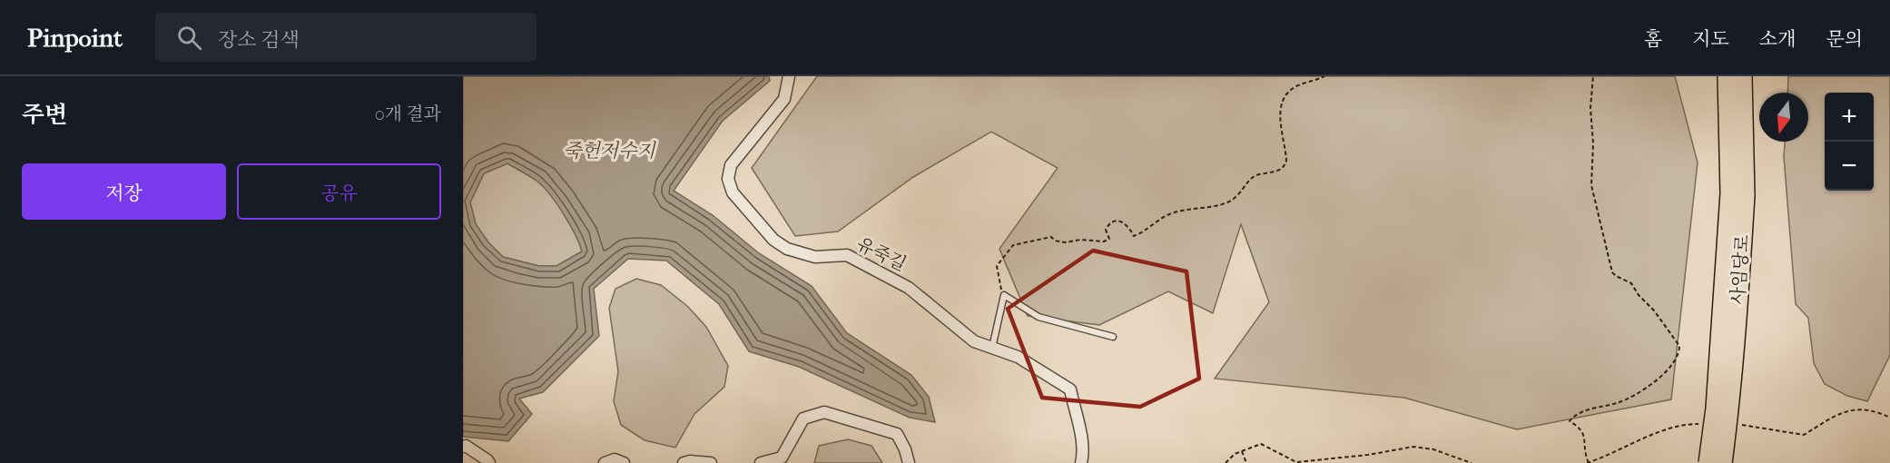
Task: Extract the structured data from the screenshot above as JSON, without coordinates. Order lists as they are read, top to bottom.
{
  "streets": {
    "highway": ["사임당로"],
    "street": ["유죽길"]
  },
  "water": ["죽헌저수지"],
  "north": "bottom",
  "page": {
    "header": "Pinpoint",
    "search": "장소 검색",
    "nav": [
      "홈",
      "지도",
      "소개",
      "문의"
    ],
    "heading": ["주변", "0개 결과"],
    "map_buttons": ["+", "−"],
    "buttons": ["저장", "공유"]
  }
}
